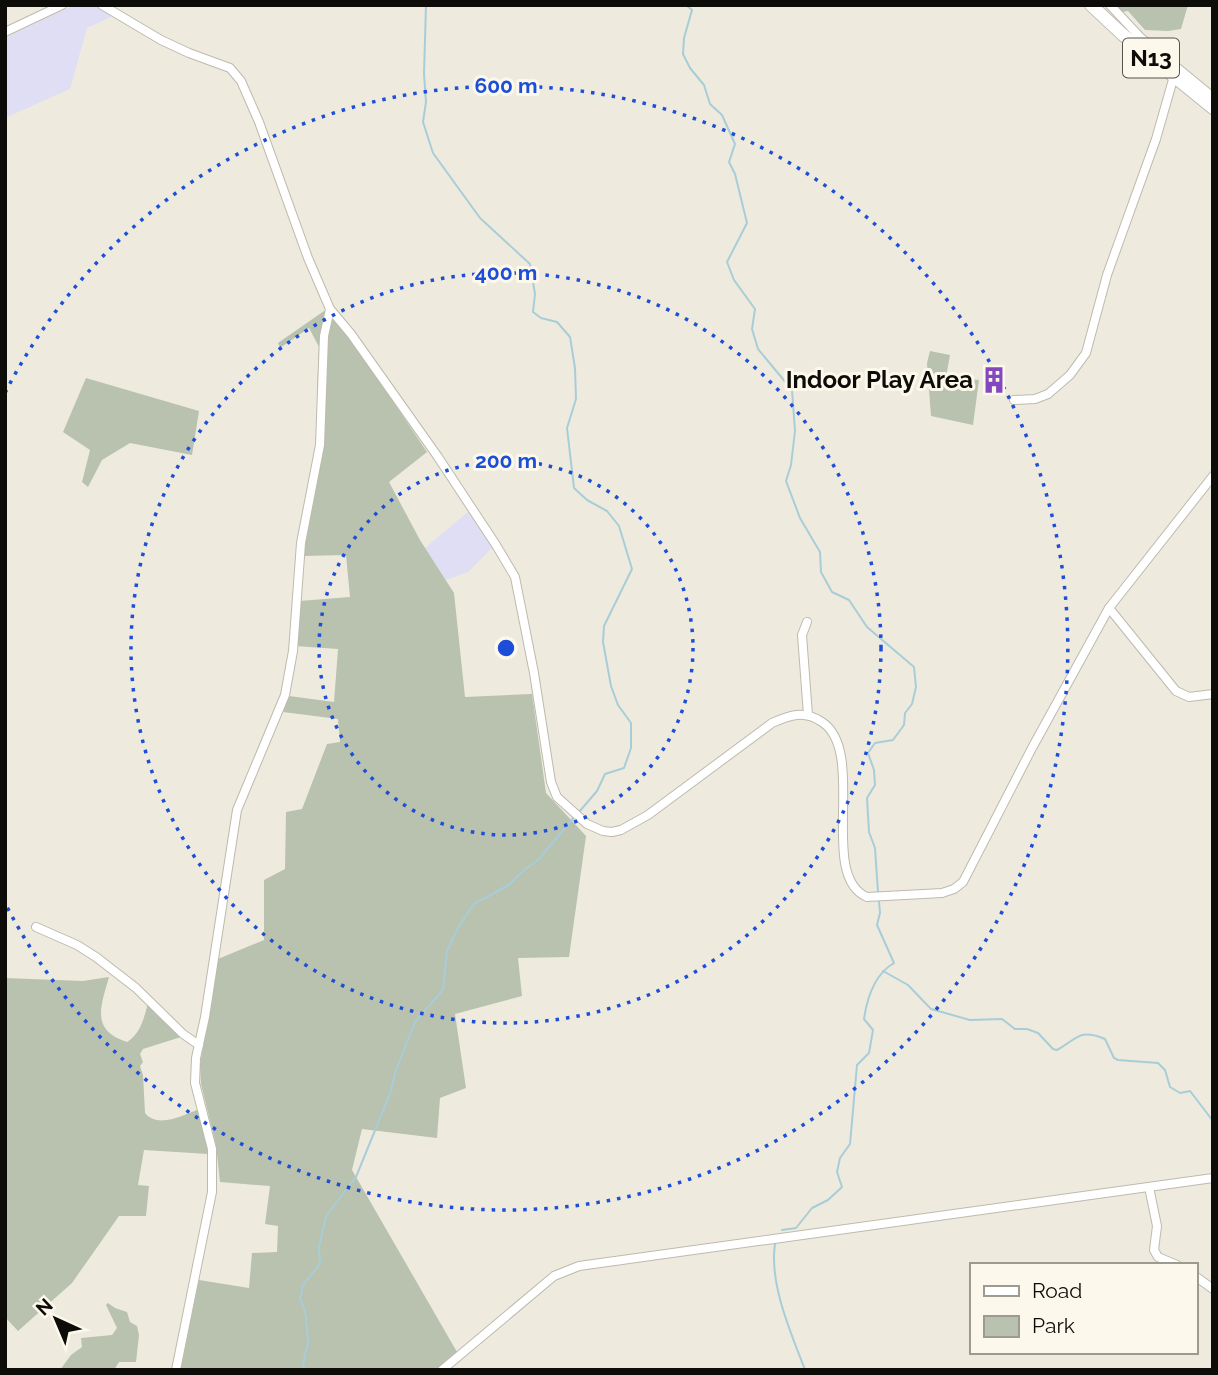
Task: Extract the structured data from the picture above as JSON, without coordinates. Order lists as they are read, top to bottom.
{
  "streets": {
    "highway": ["N13"]
  },
  "places": {
    "building": ["Indoor Play Area"]
  },
  "legend": ["Road", "Park"],
  "north": "top left",
  "rings": ["600 m", "400 m", "200 m"]
}
